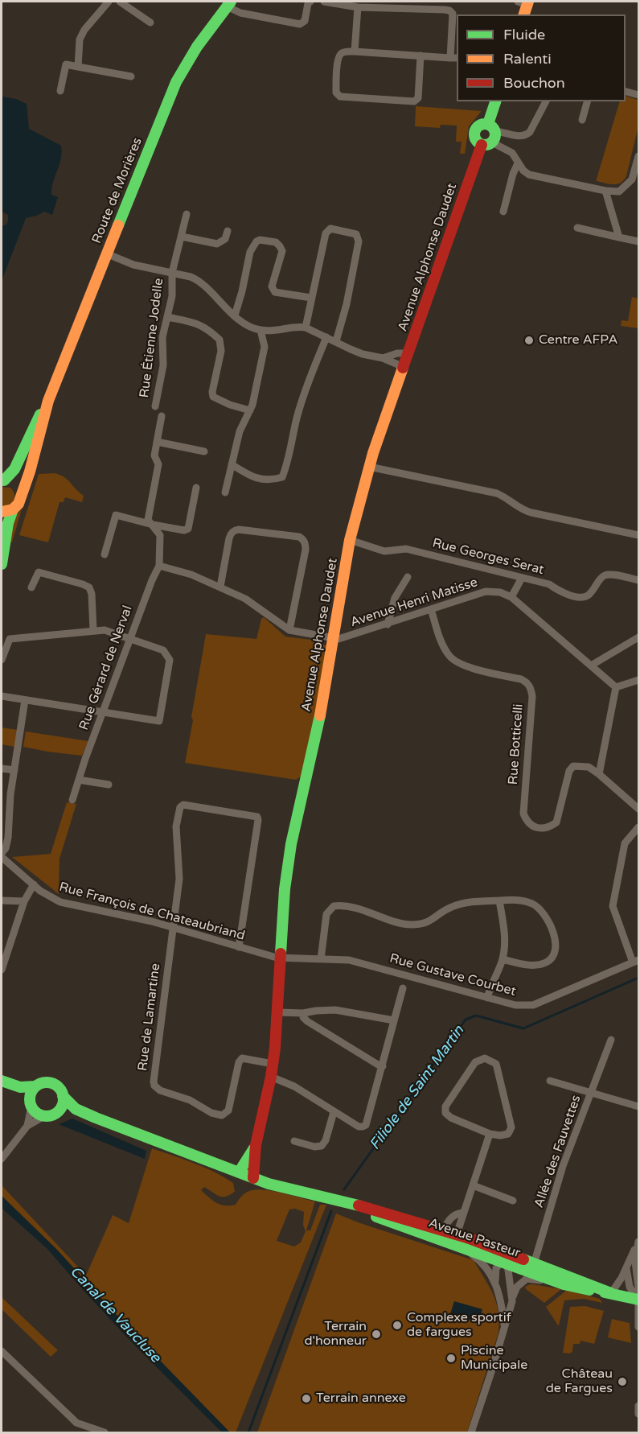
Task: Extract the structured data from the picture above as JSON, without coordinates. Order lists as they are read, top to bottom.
{
  "streets": {
    "main road": ["Route de Morières", "Avenue Alphonse Daudet", "Avenue Pasteur"],
    "street": [
      "Rue Étienne Jodelle",
      "Rue Georges Serat",
      "Avenue Henri Matisse",
      "Rue Gérard de Nerval",
      "Rue Botticelli",
      "Rue François de Chateaubriand",
      "Rue Gustave Courbet",
      "Rue de Lamartine",
      "Allée des Fauvettes"
    ]
  },
  "crossings": [
    ["Avenue Alphonse Daudet", "Rue Georges Serat"],
    ["Avenue Alphonse Daudet", "Avenue Henri Matisse"],
    ["Avenue Alphonse Daudet", "Rue François de Chateaubriand"],
    ["Avenue Alphonse Daudet", "Rue Gustave Courbet"],
    ["Avenue Alphonse Daudet", "Rue de Lamartine"],
    ["Avenue Alphonse Daudet", "Avenue Pasteur"],
    ["Avenue Henri Matisse", "Rue Botticelli"],
    ["Rue François de Chateaubriand", "Rue Gustave Courbet"],
    ["Rue François de Chateaubriand", "Rue de Lamartine"],
    ["Allée des Fauvettes", "Avenue Pasteur"]
  ],
  "water": ["Filiole de Saint Martin", "Canal de Vaucluse"],
  "places": [
    "Centre AFPA",
    "Complexe sportif de fargues",
    "Terrain d'honneur",
    "Piscine Municipale",
    "Château de Fargues",
    "Terrain annexe"
  ],
  "legend": ["Fluide", "Ralenti", "Bouchon"]
}
